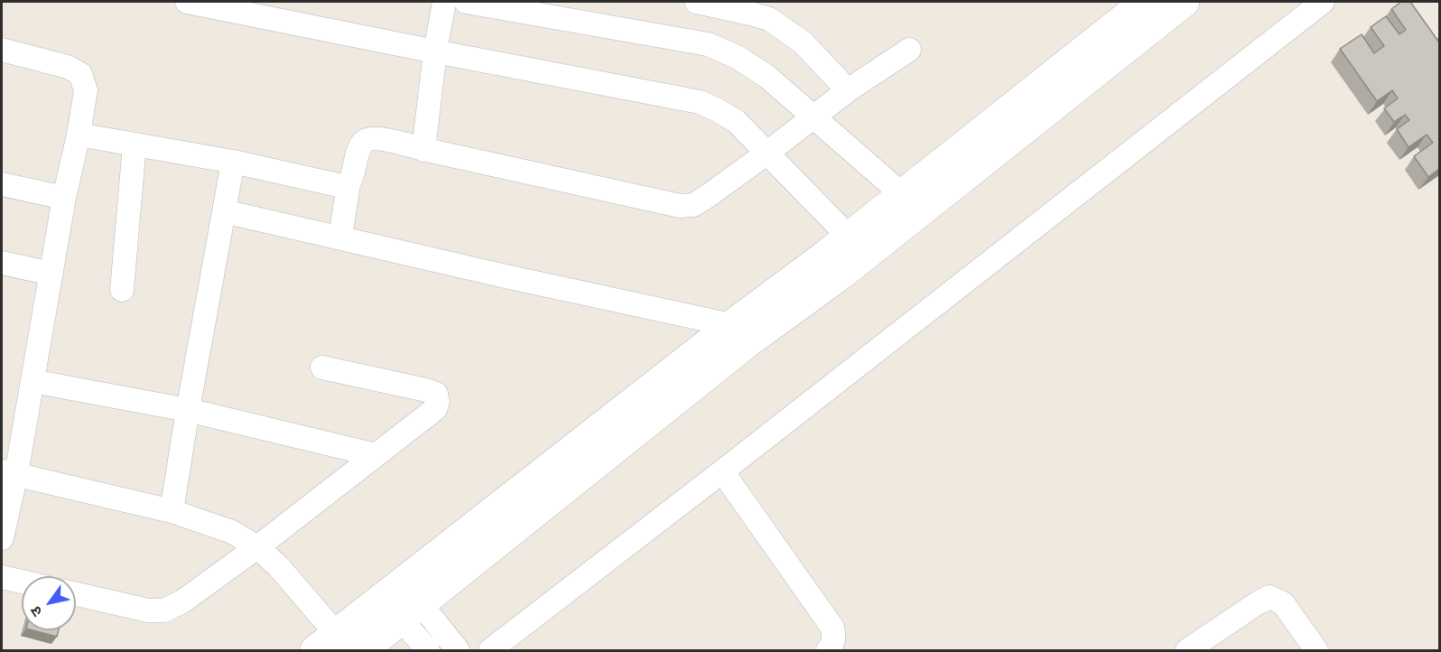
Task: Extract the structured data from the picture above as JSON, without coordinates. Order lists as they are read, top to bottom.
{
  "north": "bottom left"
}
